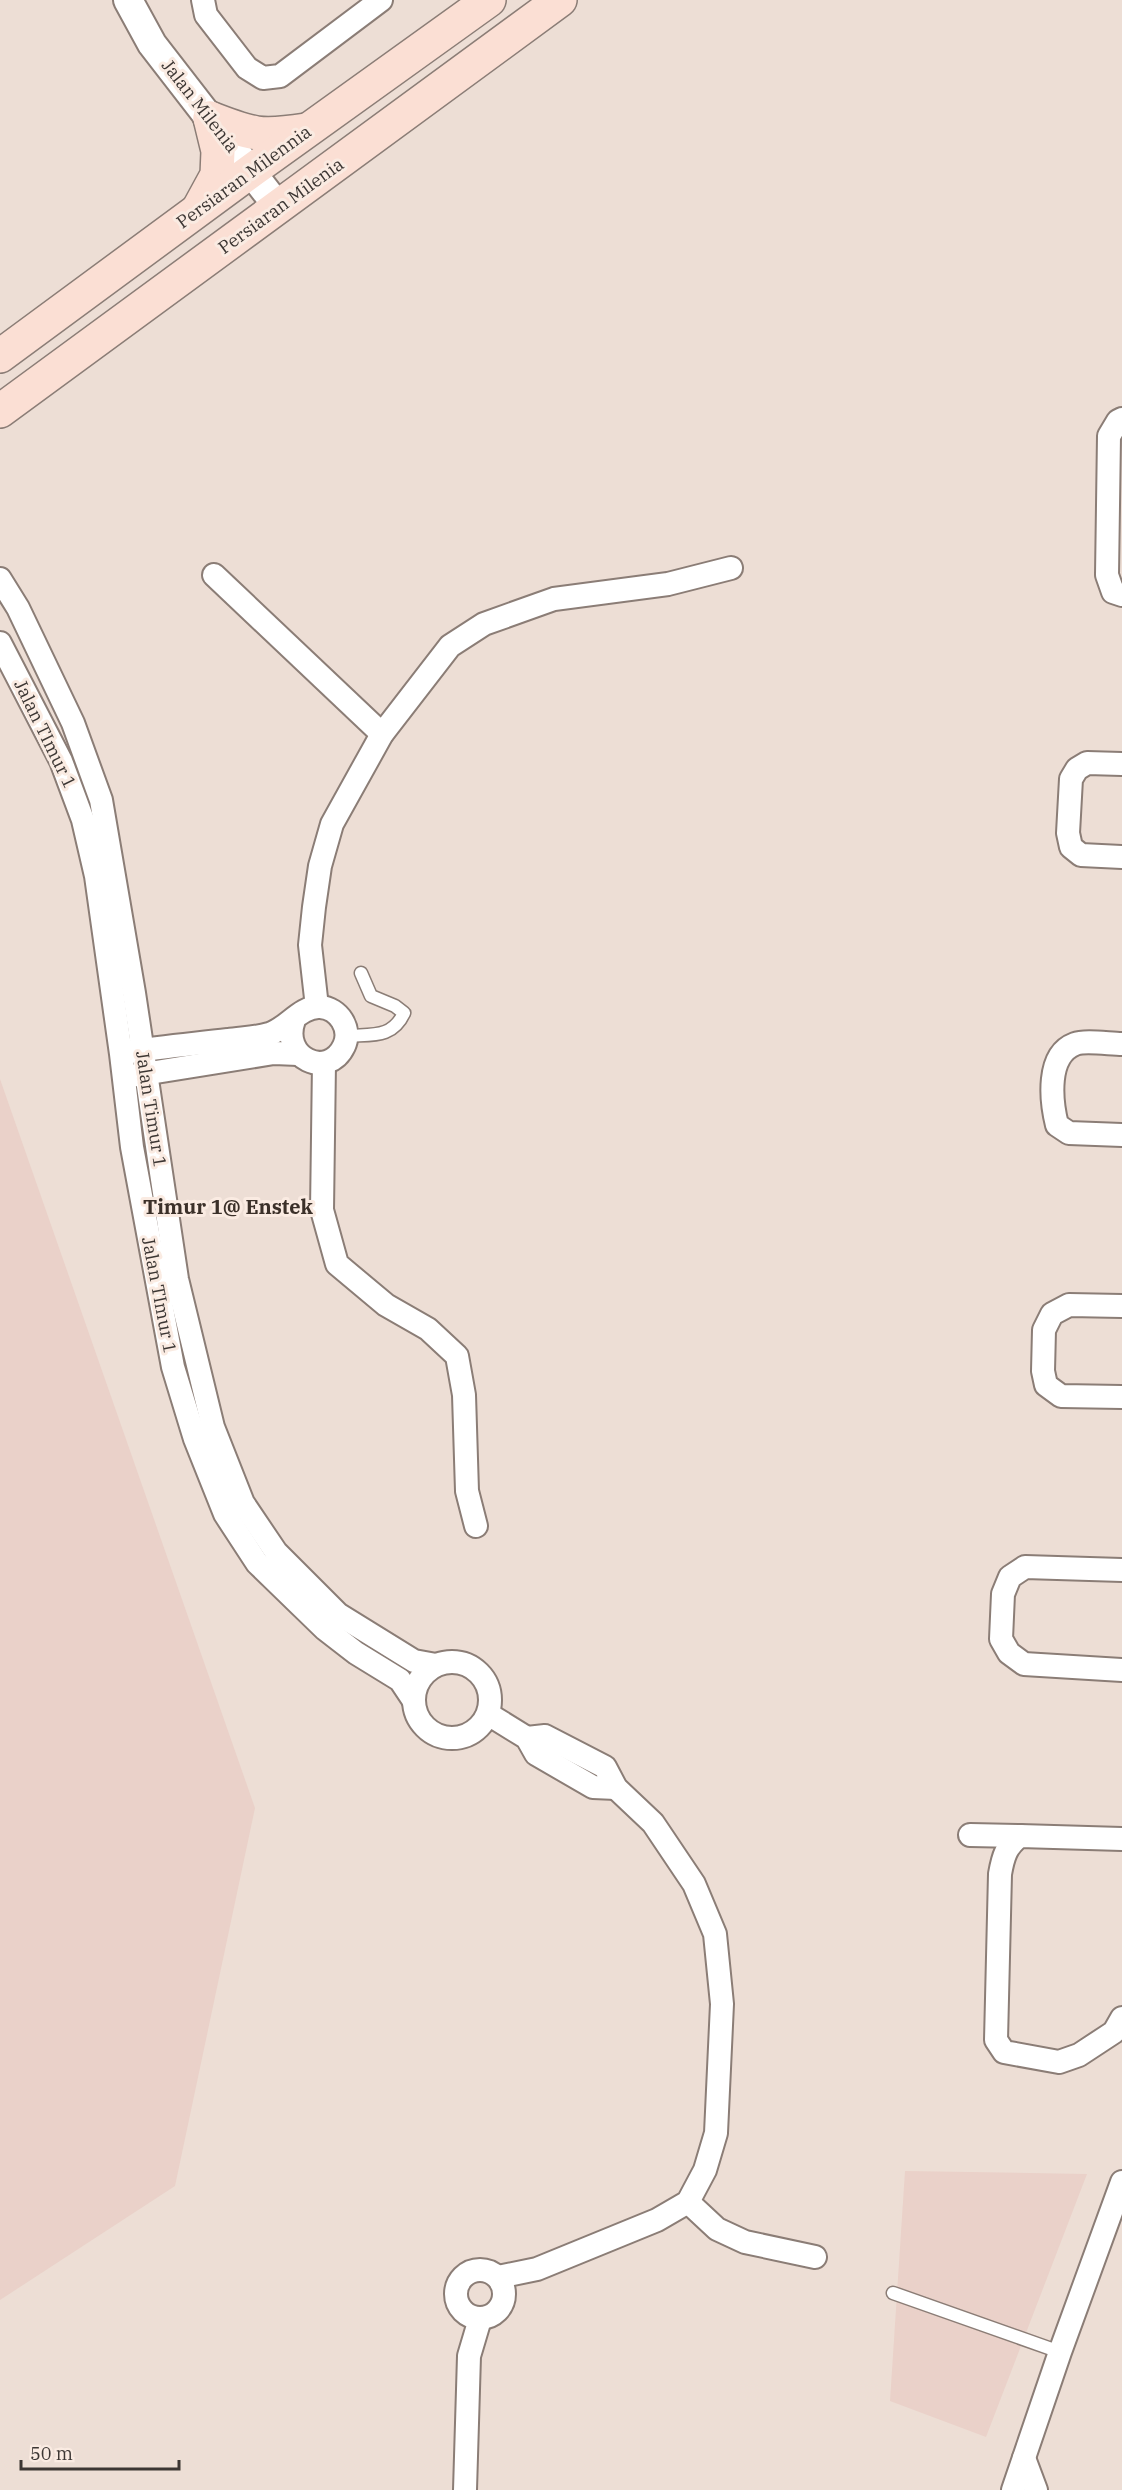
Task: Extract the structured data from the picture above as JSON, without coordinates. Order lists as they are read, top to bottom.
{
  "streets": {
    "main road": ["Persiaran Milennia", "Persiaran Milenia"],
    "street": ["Jalan Milenia", "Jalan TImur 1", "Jalan Timur 1"]
  },
  "crossings": [
    ["Jalan Milenia", "Persiaran Milennia"],
    ["Jalan Milenia", "Persiaran Milenia"],
    ["Jalan TImur 1", "Jalan Timur 1"]
  ],
  "districts": ["Timur 1@ Enstek"],
  "scale_bar": "50 m"
}
